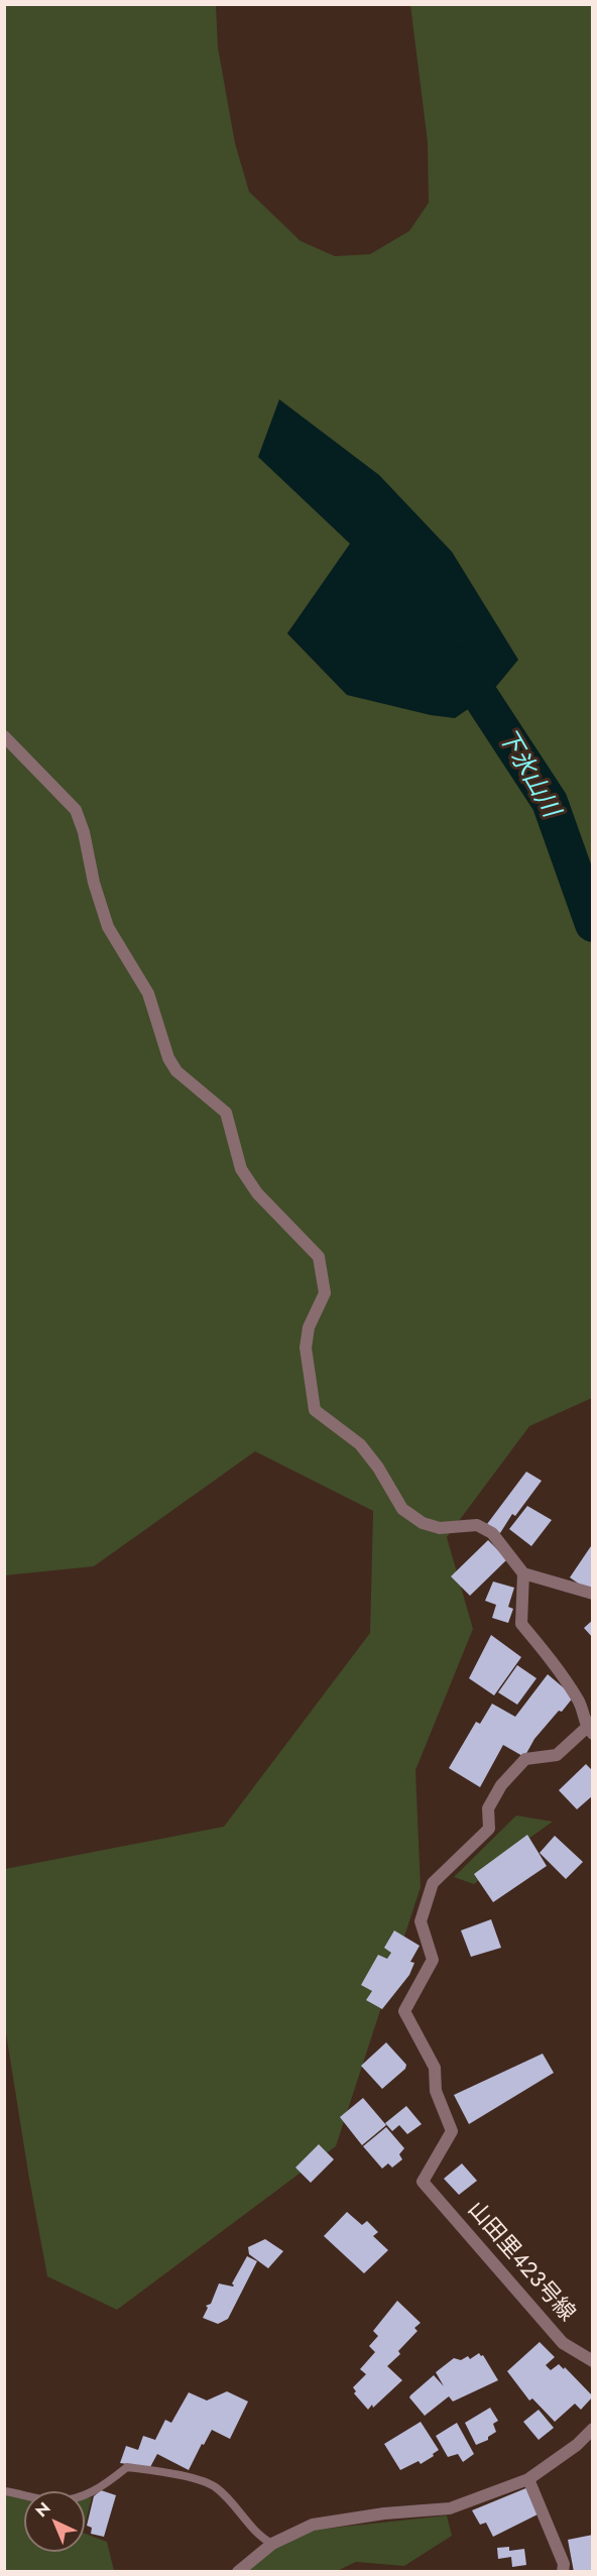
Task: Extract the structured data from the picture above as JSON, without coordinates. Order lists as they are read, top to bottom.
{
  "streets": {
    "street": ["山田里４２３号線"]
  },
  "water": ["下氷山川"],
  "north": "top left"
}
